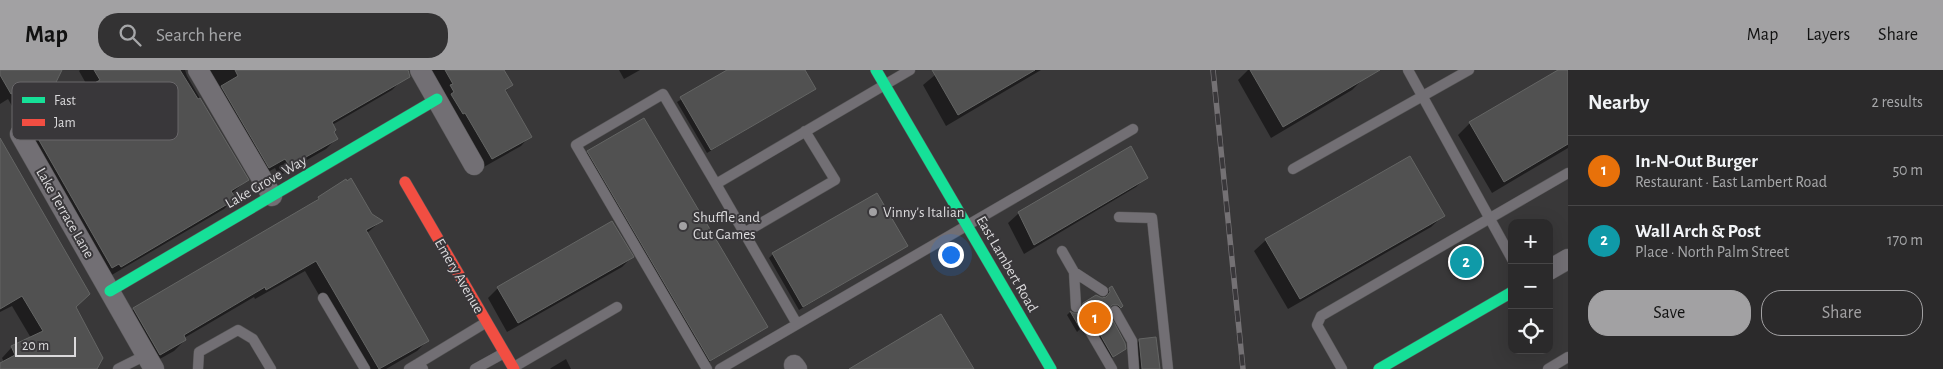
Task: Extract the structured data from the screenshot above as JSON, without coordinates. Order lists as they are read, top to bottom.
{
  "streets": {
    "street": [
      "Lake Grove Way",
      "Lake Terrace Lane",
      "East Lambert Road",
      "Emery Avenue"
    ]
  },
  "crossings": [
    ["Lake Grove Way", "Lake Terrace Lane"]
  ],
  "places": ["Vinny's Italian", "Shuffle and Cut Games"],
  "legend": ["Fast", "Jam"],
  "scale_bar": "20 m",
  "page": {
    "header": "Map",
    "search": "Search here",
    "nav": ["Map", "Layers", "Share"],
    "heading": ["Nearby", "2 results"],
    "list": [
      {
        "mark": "1",
        "name": "In-N-Out Burger",
        "note": "Restaurant · East Lambert Road",
        "value": "50 m"
      },
      {
        "mark": "2",
        "name": "Wall Arch & Post",
        "note": "Place · North Palm Street",
        "value": "170 m"
      }
    ],
    "map_buttons": ["+", "−"],
    "pins": ["2", "1"],
    "buttons": ["Save", "Share"],
    "scale": "20 m"
  }
}
